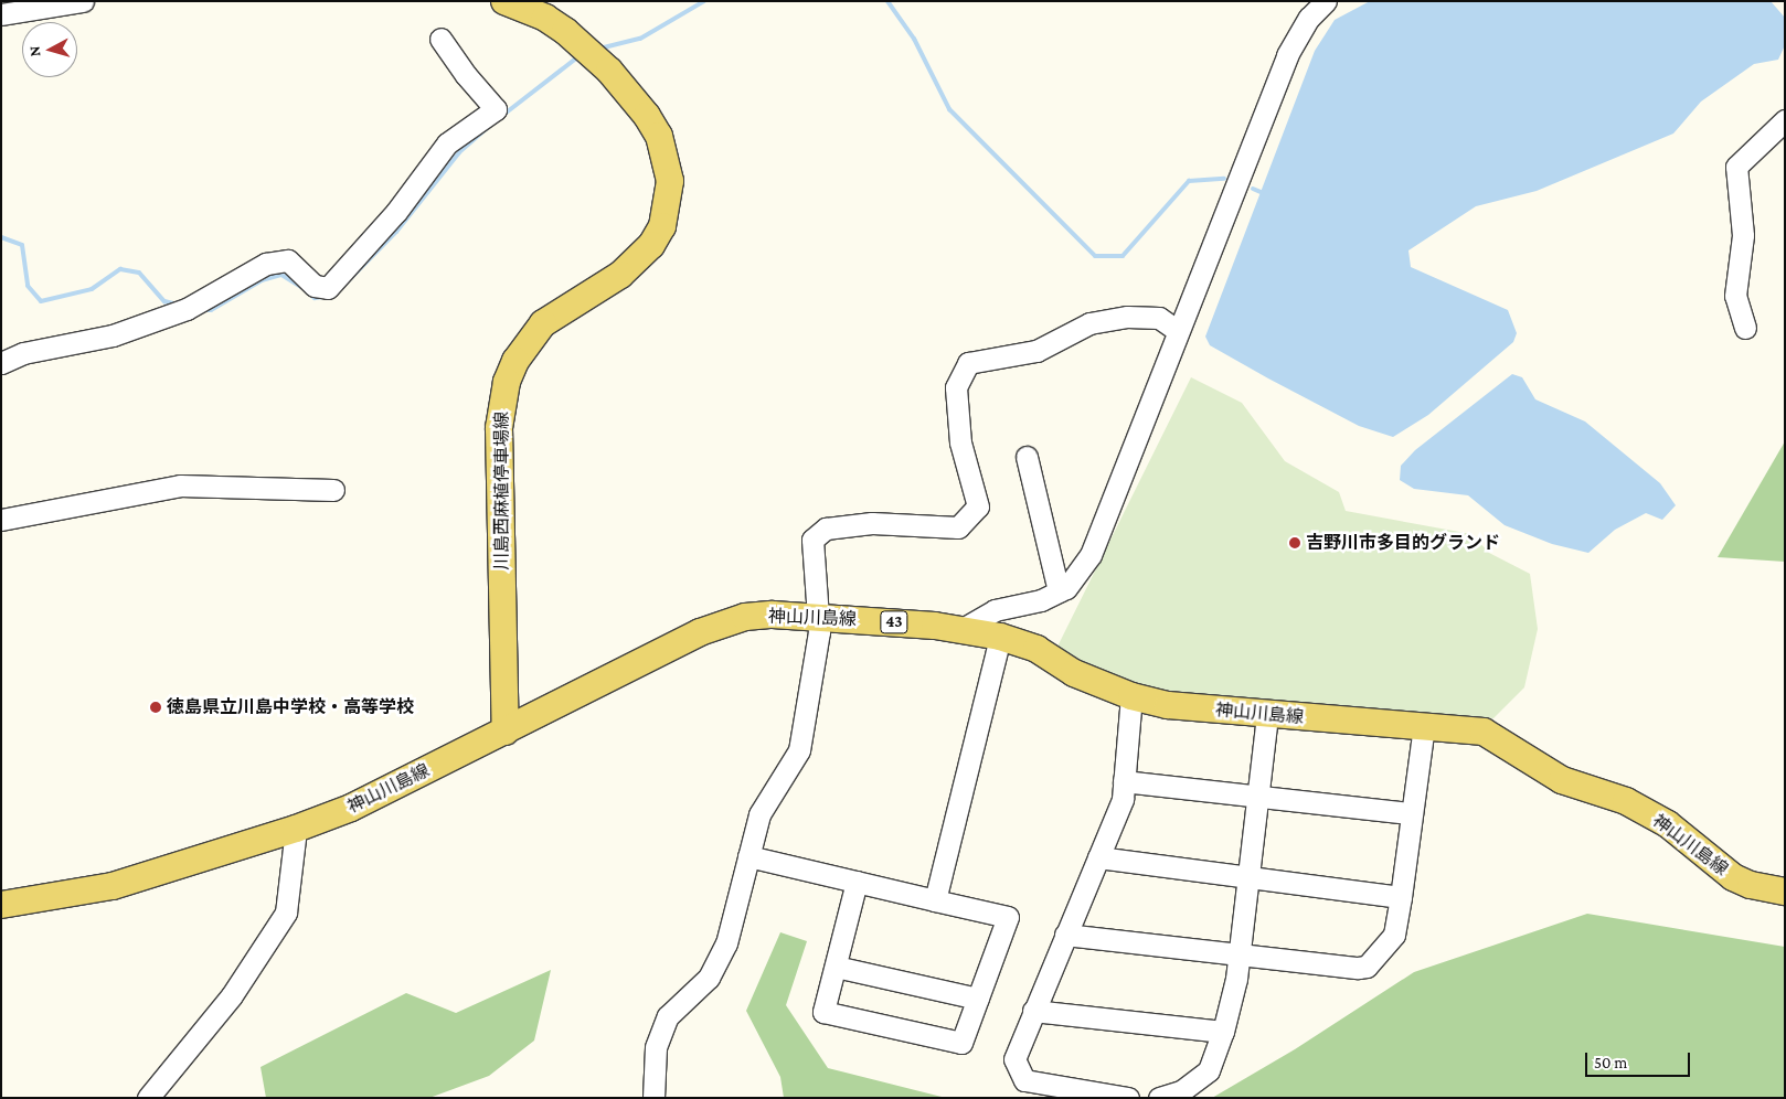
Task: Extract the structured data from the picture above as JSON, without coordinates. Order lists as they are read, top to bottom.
{
  "streets": {
    "main road": ["川島西麻植停車場線", "神山川島線", "43"]
  },
  "crossings": [
    ["川島西麻植停車場線", "神山川島線"]
  ],
  "places": ["吉野川市多目的グランド", "徳島県立川島中学校・高等学校"],
  "scale_bar": "50 m",
  "north": "left"
}
